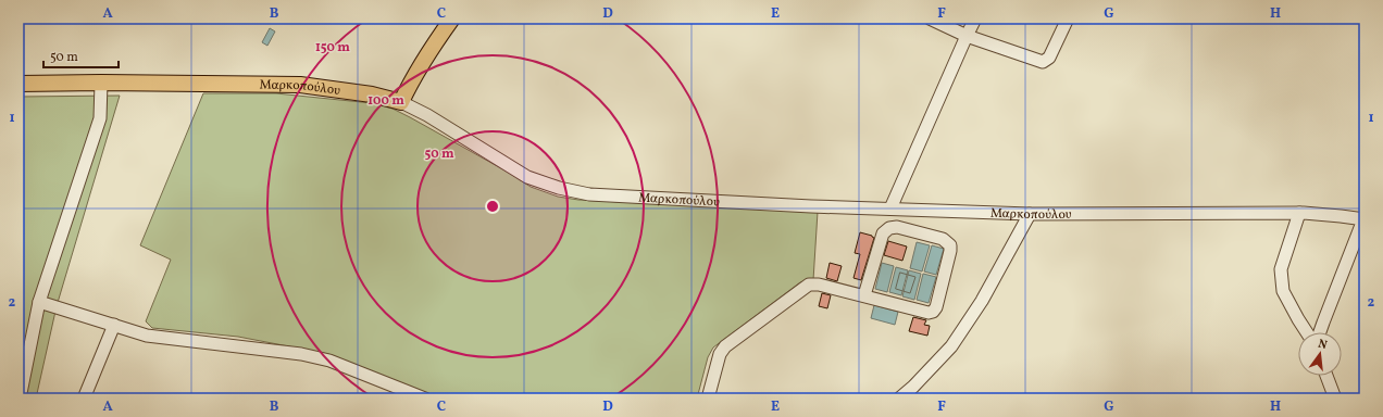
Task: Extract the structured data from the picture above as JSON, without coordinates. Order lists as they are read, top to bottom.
{
  "streets": {
    "main road": ["Μαρκοπούλου"]
  },
  "scale_bar": "50 m",
  "north": "top",
  "grid": {
    "columns": [
      "A",
      "B",
      "C",
      "D",
      "E",
      "F",
      "G",
      "H"
    ],
    "rows": ["1", "2"]
  },
  "rings": ["150 m", "100 m", "50 m"]
}
